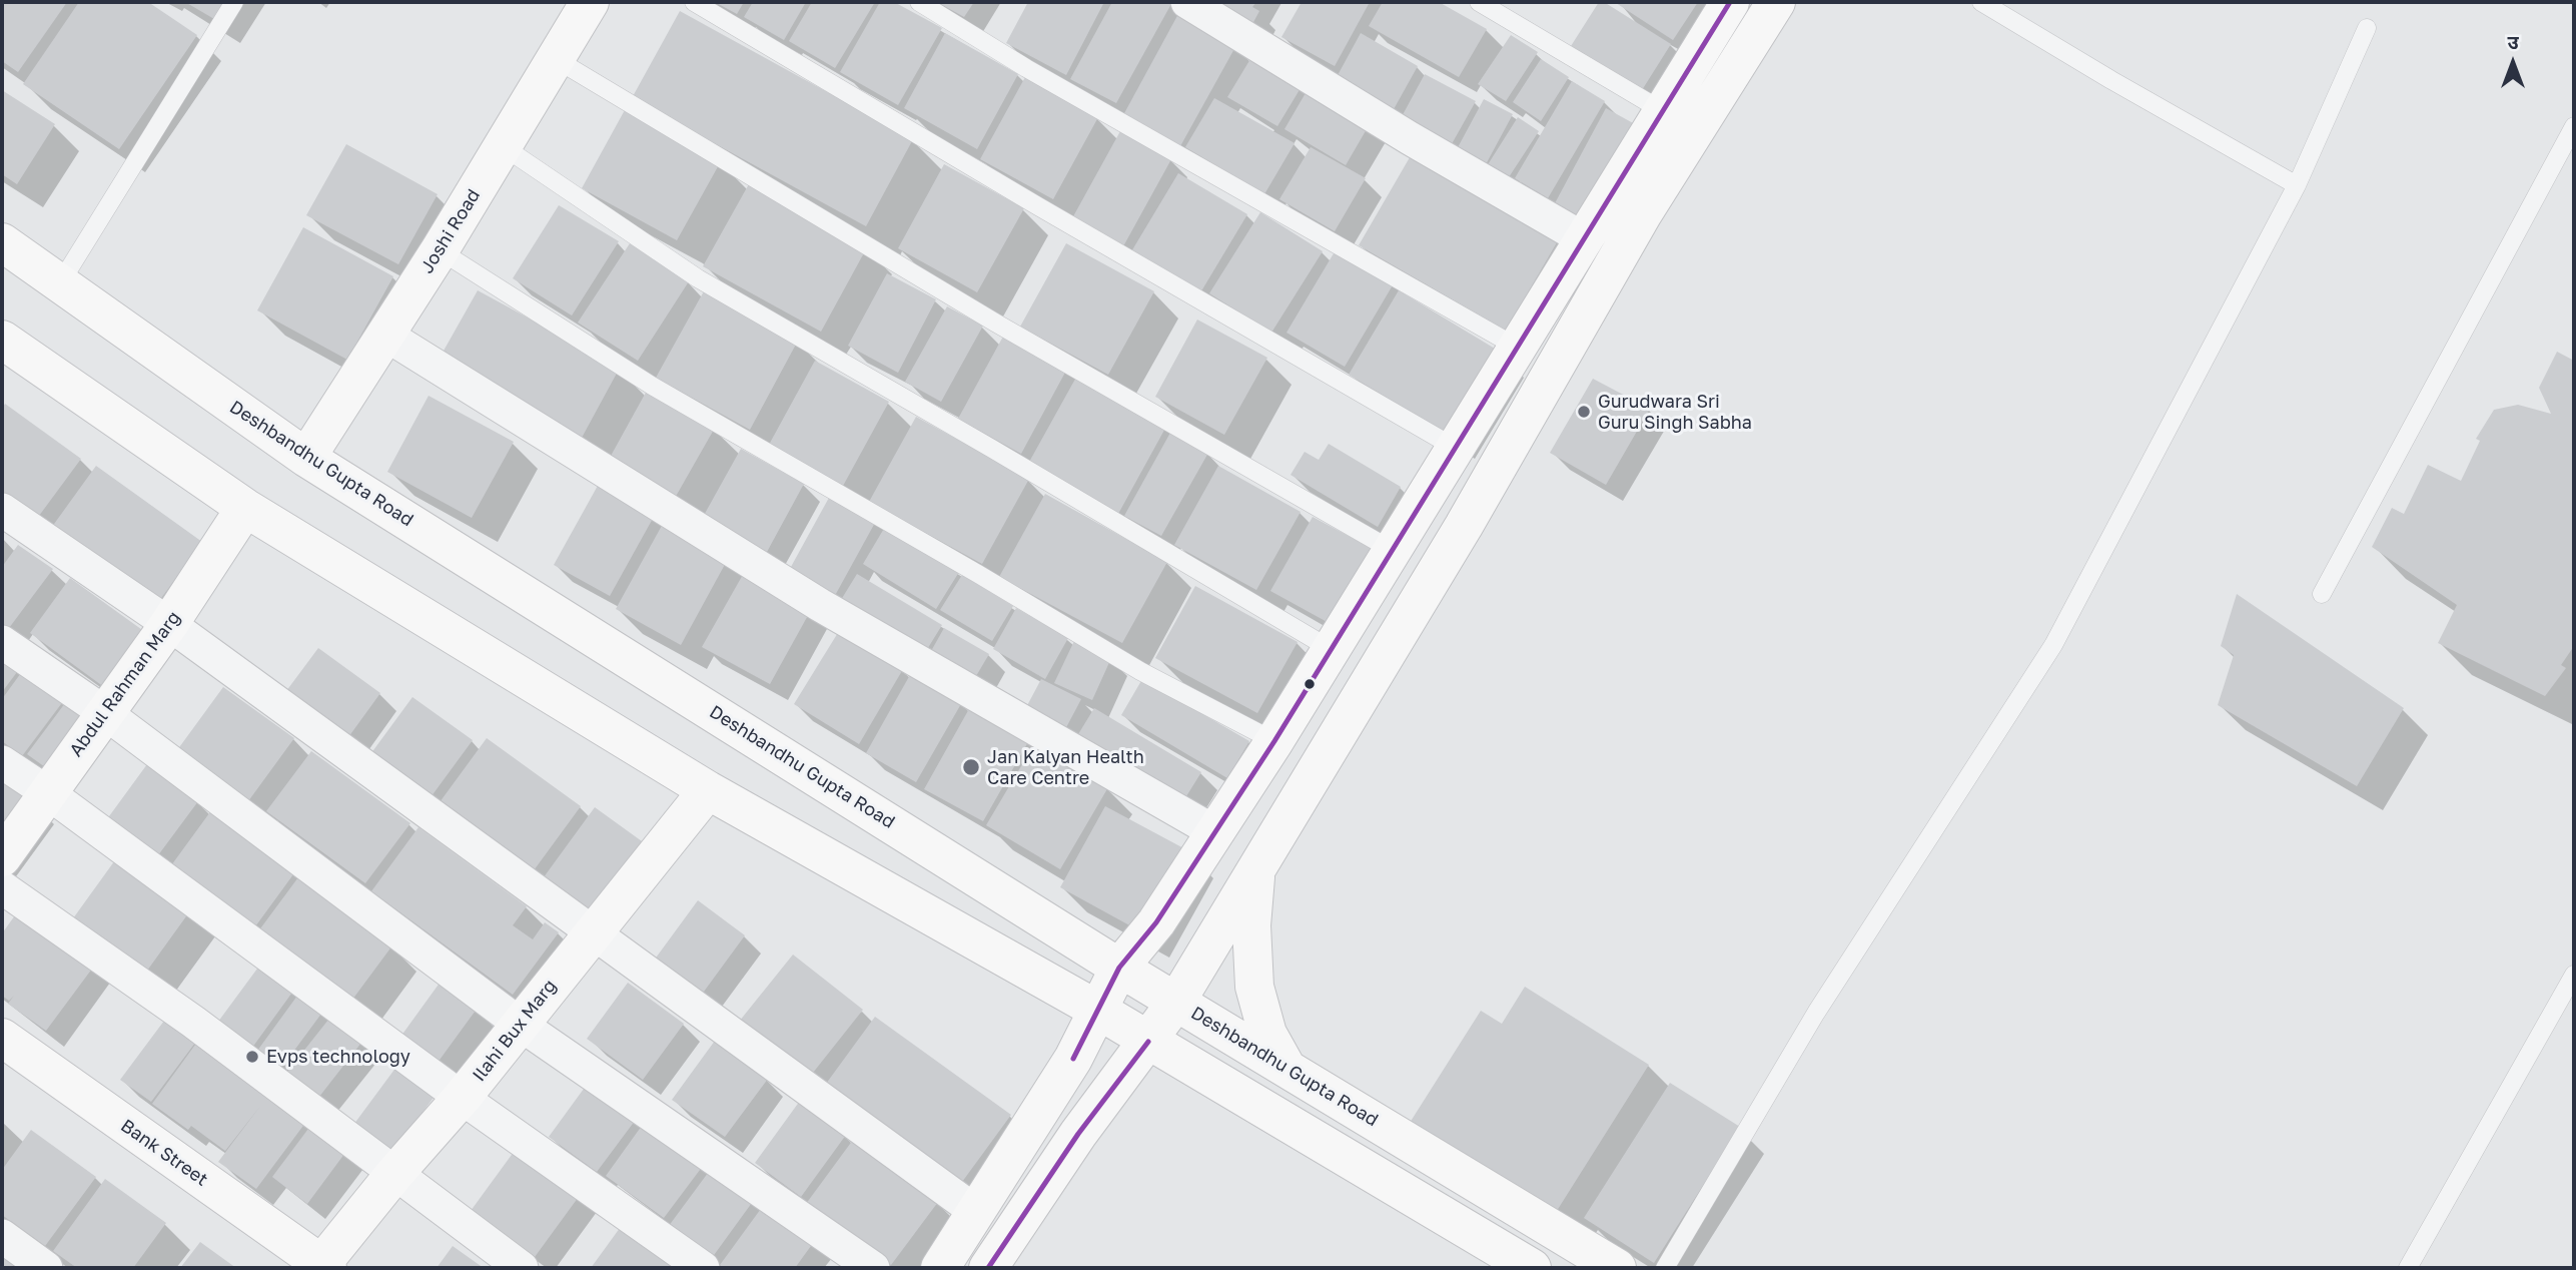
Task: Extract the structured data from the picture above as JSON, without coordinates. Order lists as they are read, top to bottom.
{
  "streets": {
    "street": [
      "Joshi Road",
      "Deshbandhu Gupta Road",
      "Abdul Rahman Marg",
      "Ilahi Bux Marg",
      "Bank Street"
    ]
  },
  "crossings": [
    ["Joshi Road", "Deshbandhu Gupta Road"],
    ["Ilahi Bux Marg", "Bank Street"]
  ],
  "places": ["Gurudwara Sri Guru Singh Sabha", "Jan Kalyan Health Care Centre", "Evps technology"],
  "north": "top"
}
